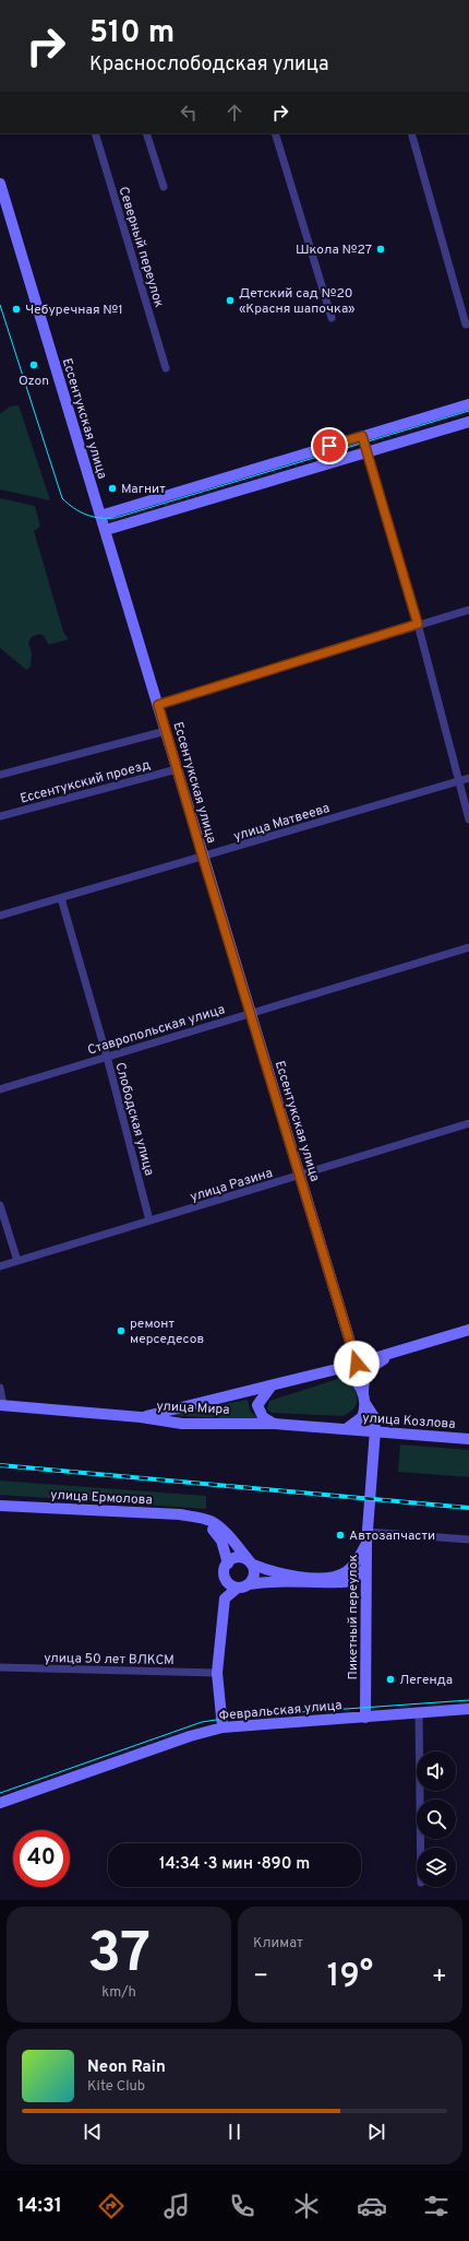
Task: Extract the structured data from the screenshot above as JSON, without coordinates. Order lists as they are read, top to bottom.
{
  "streets": {
    "street": [
      "Северный переулок",
      "Ессентукская улица",
      "Ессентукский проезд",
      "улица Матвеева",
      "Ставропольская улица",
      "Слободская улица",
      "улица Разина",
      "улица Мира",
      "улица Козлова",
      "улица Ермолова",
      "Пикетный переулок",
      "улица 50 лет ВЛКСМ",
      "Февральская улица"
    ]
  },
  "crossings": [
    ["Ессентукская улица", "Ессентукский проезд"],
    ["Ессентукская улица", "улица Матвеева"],
    ["Ессентукская улица", "Ставропольская улица"],
    ["Ессентукская улица", "улица Разина"],
    ["Ессентукская улица", "улица Мира"],
    ["улица Матвеева", "Слободская улица"],
    ["Ставропольская улица", "Слободская улица"],
    ["Слободская улица", "улица Разина"],
    ["улица Мира", "улица Козлова"],
    ["улица Козлова", "Пикетный переулок"],
    ["Пикетный переулок", "Февральская улица"]
  ],
  "places": [
    "Школа №27",
    "Детский сад №20 «Красня шапочка»",
    "Чебуречная №1",
    "Ozon",
    "Магнит",
    "ремонт мерседесов",
    "Автозапчасти",
    "Легенда"
  ],
  "page": {
    "turn": ["510 m", "Краснослободская улица"],
    "limit": "40",
    "trip": "14:34 · 3 мин · 890 m",
    "tile": [
      ["37", "km/h"],
      "Климат"
    ],
    "heat": ["−", "19°", "+"],
    "song": ["Neon Rain", "Kite Club"],
    "tabs": "14:31"
  }
}
